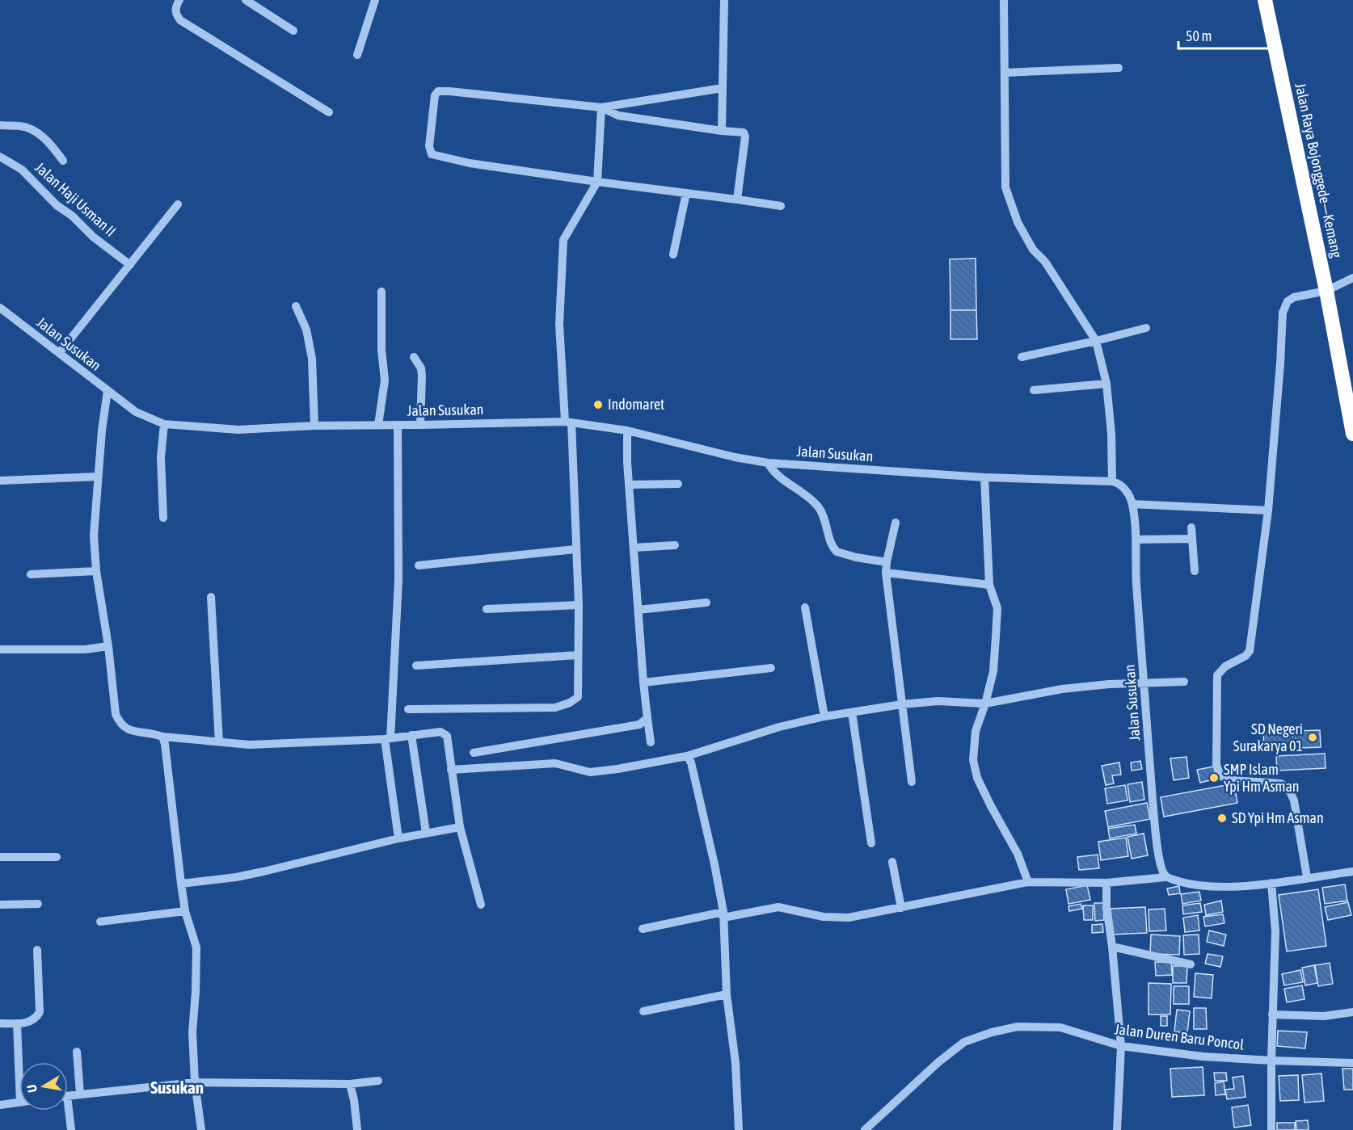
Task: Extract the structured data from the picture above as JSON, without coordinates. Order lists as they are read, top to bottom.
{
  "streets": {
    "highway": ["Jalan Raya Bojonggede—Kemang"],
    "street": ["Jalan Haji Usman II", "Jalan Susukan", "Jalan Duren Baru Poncol"]
  },
  "districts": ["Susukan"],
  "places": [
    "Indomaret",
    "SD Negeri Surakarya 01",
    "SMP Islam Ypi Hm Asman",
    "SD Ypi Hm Asman"
  ],
  "scale_bar": "50 m",
  "north": "left"
}
